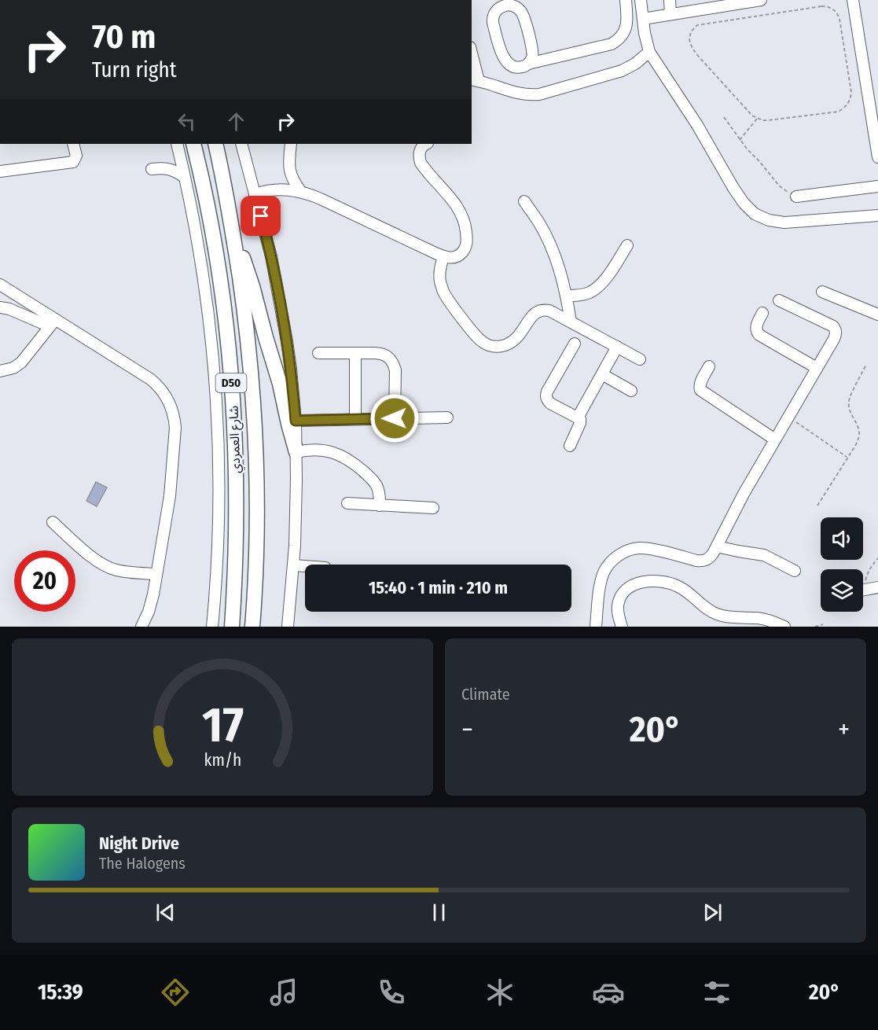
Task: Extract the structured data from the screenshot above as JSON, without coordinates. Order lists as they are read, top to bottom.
{
  "streets": {
    "main road": ["D50", "شارع العمردي"]
  },
  "page": {
    "turn": ["70 m", "Turn right"],
    "limit": "20",
    "trip": "15:40 · 1 min · 210 m",
    "tile": "Climate",
    "heat": ["−", "20°", "+"],
    "song": ["Night Drive", "The Halogens"],
    "tabs": ["15:39", "20°"],
    "gauge": ["17", "km/h"]
  }
}
